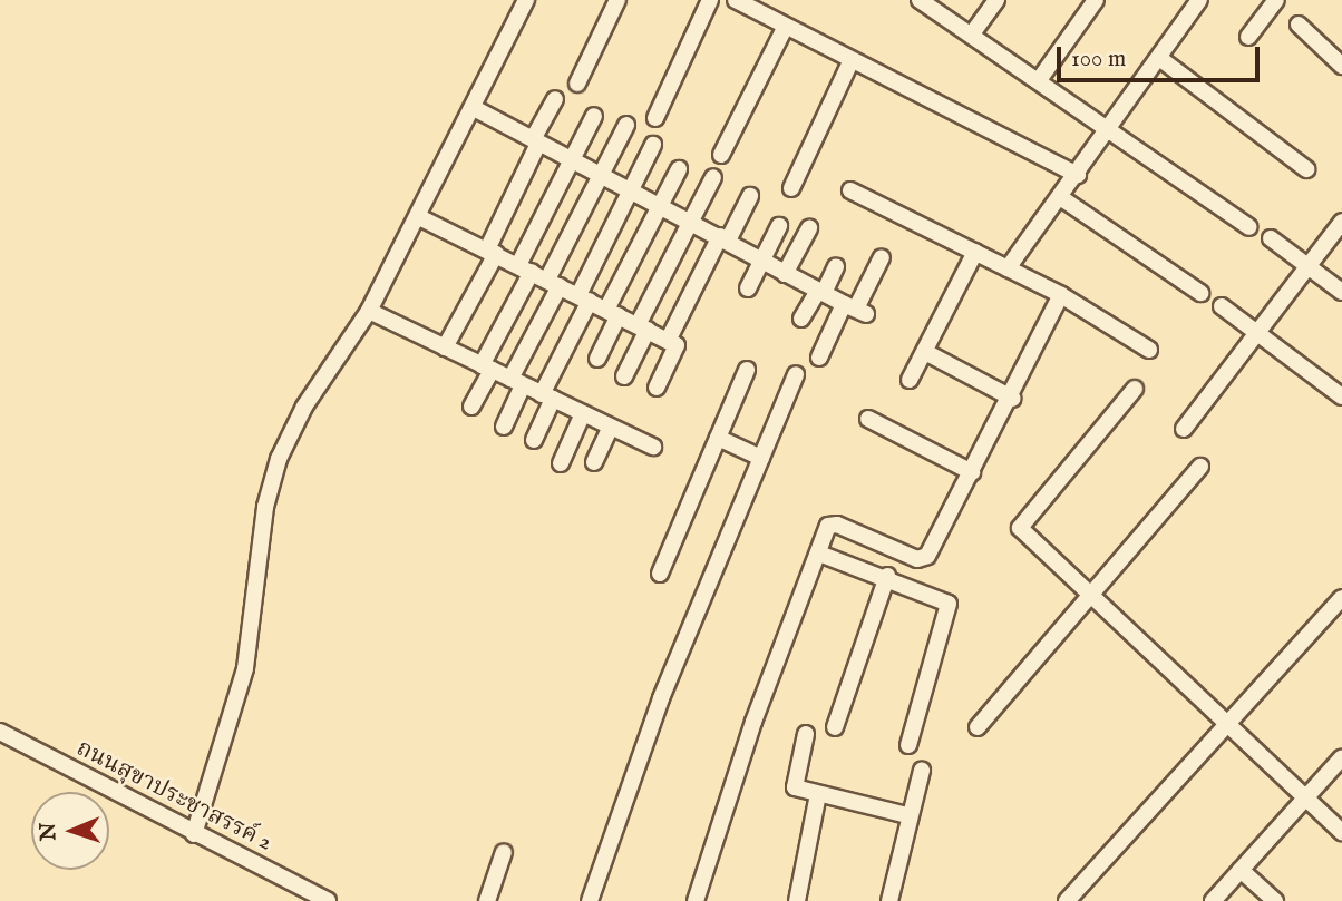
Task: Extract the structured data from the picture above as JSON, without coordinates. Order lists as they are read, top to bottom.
{
  "streets": {
    "street": ["ถนนสุขาประชาสรรค์ 2"]
  },
  "scale_bar": "100 m",
  "north": "left"
}
